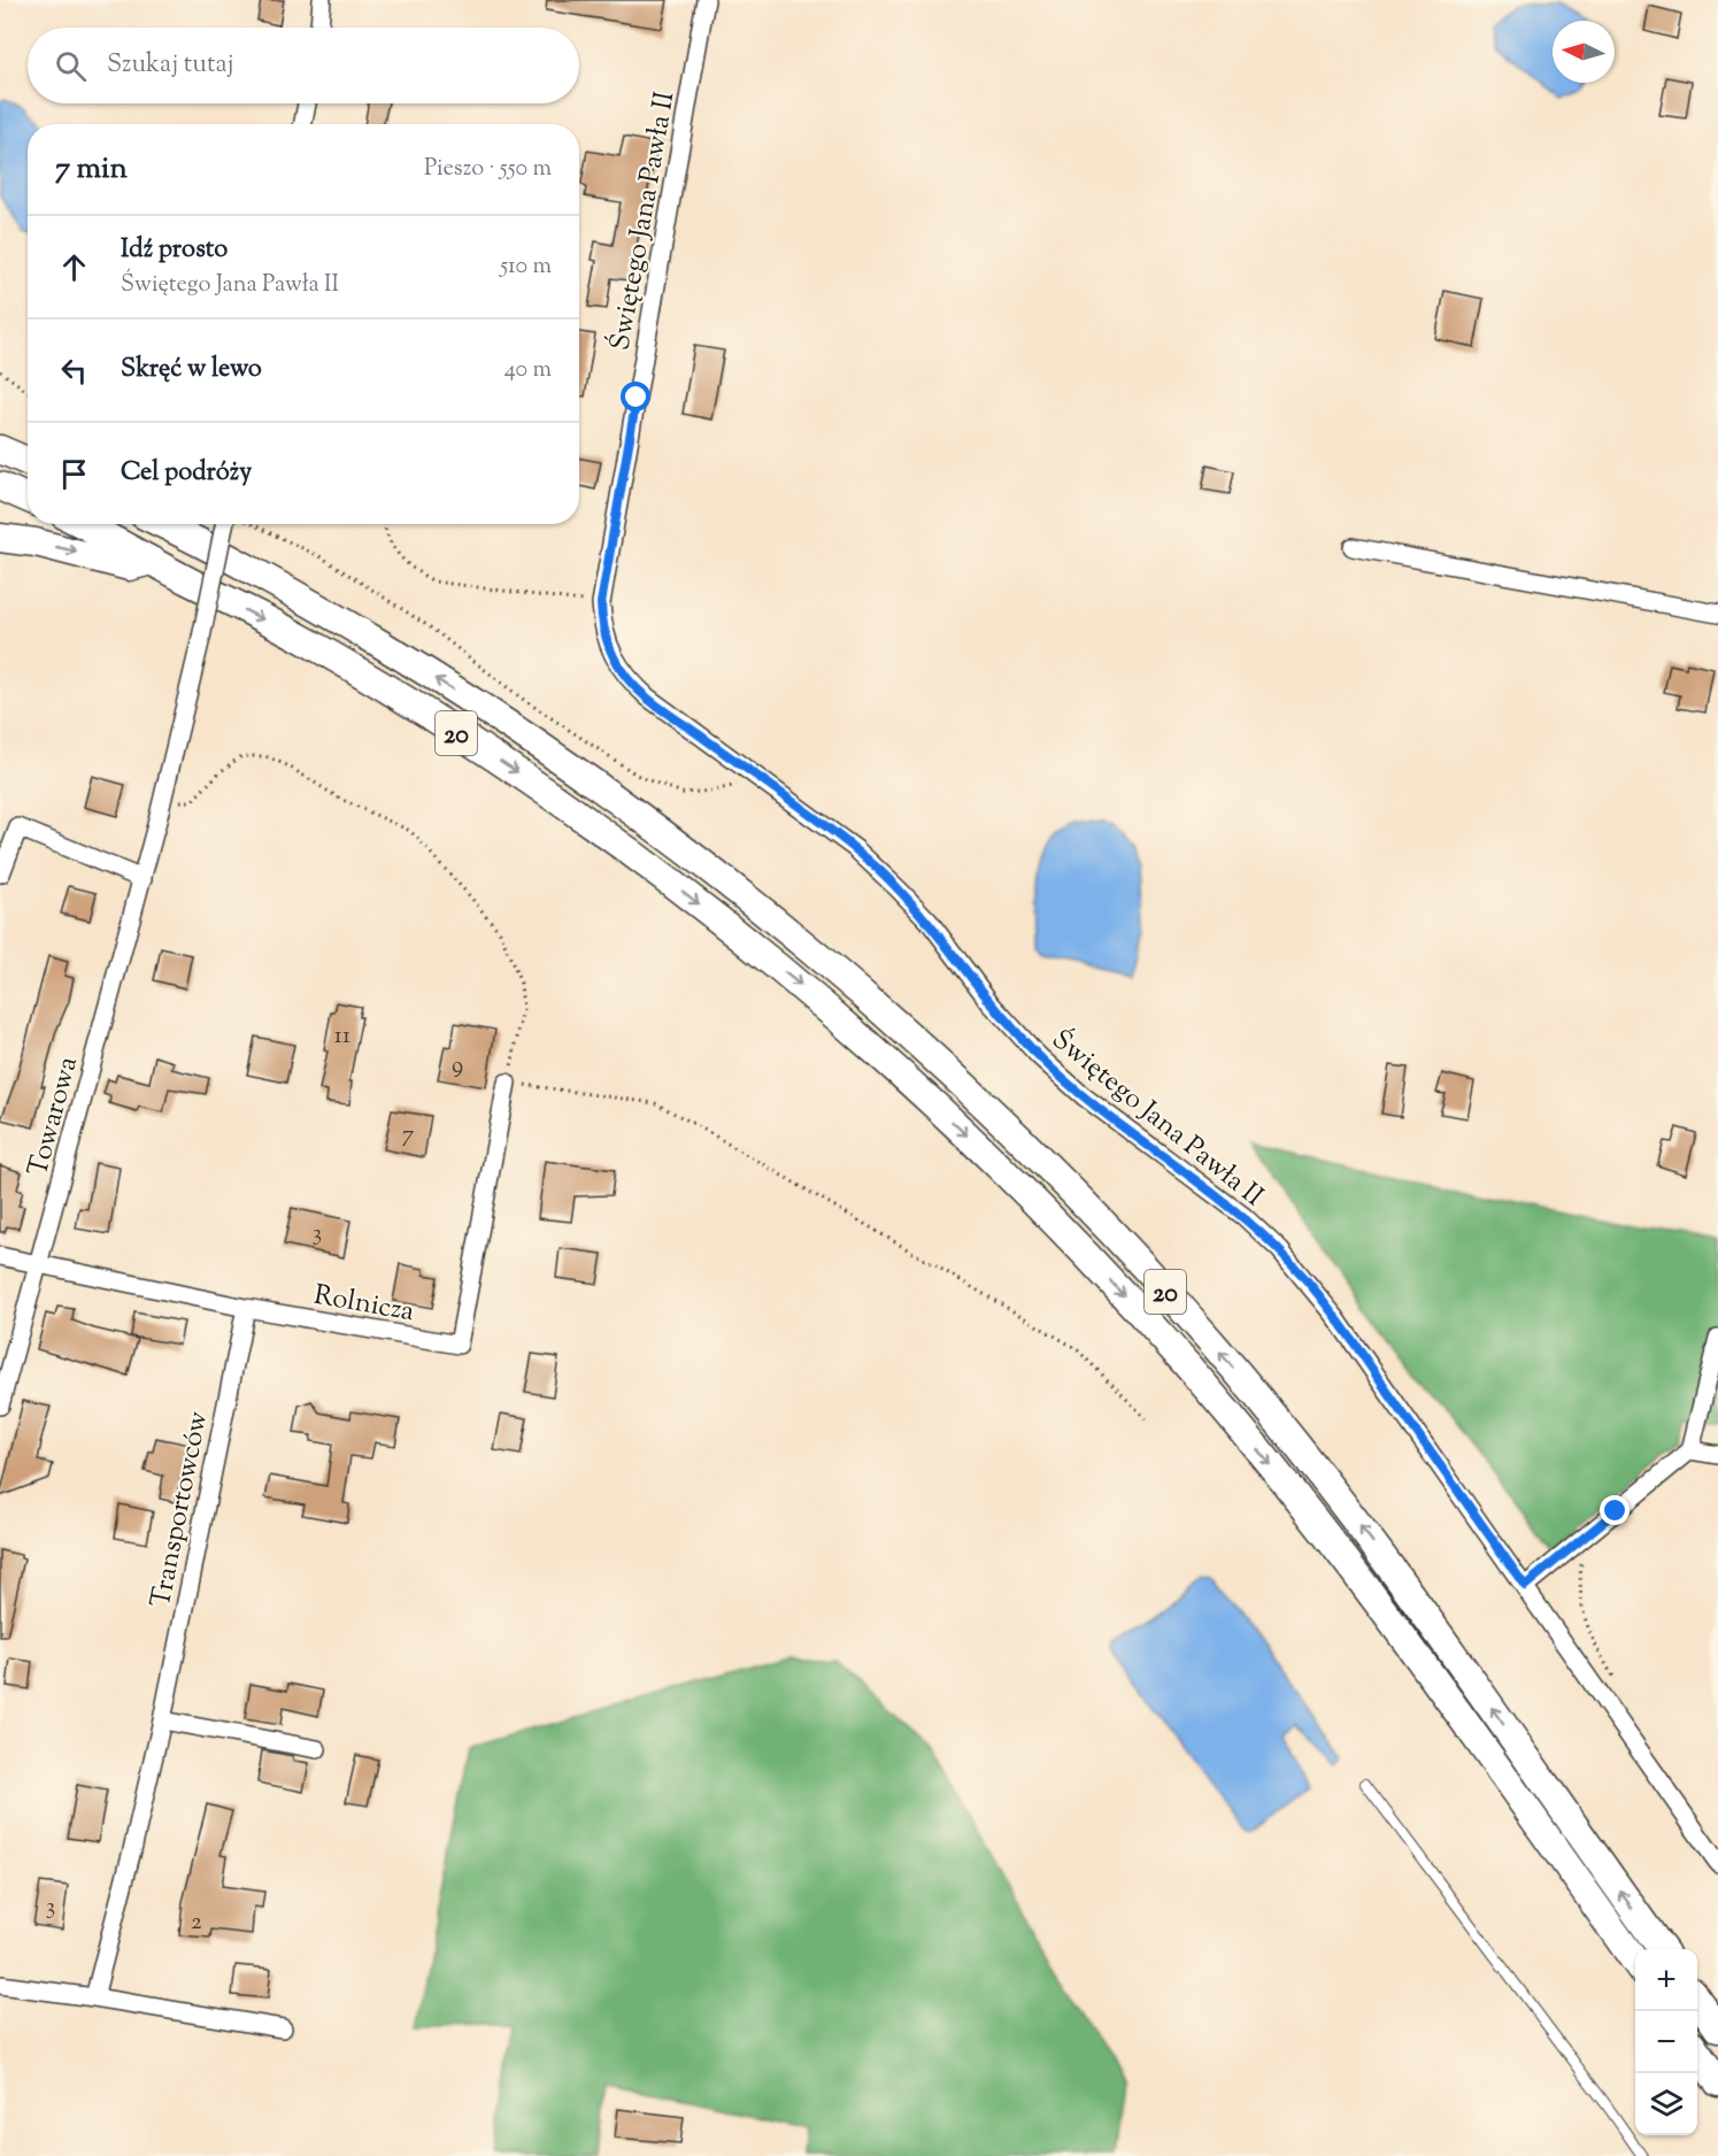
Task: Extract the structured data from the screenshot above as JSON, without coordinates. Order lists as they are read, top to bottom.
{
  "streets": {
    "main road": ["20"],
    "street": [
      "Świętego Jana Pawła II",
      "Towarowa",
      "Rolnicza",
      "Transportowców"
    ]
  },
  "crossings": [
    ["Towarowa", "Rolnicza"],
    ["Rolnicza", "Transportowców"]
  ],
  "house_numbers": [
    "11",
    "9",
    "7",
    "3",
    "3",
    "2"
  ],
  "north": "left",
  "page": {
    "search": "Szukaj tutaj",
    "heading": ["7 min", "Pieszo · 550 m"],
    "list": [
      ["Idź prosto", "Świętego Jana Pawła II", "510 m"],
      ["Skręć w lewo", "40 m"],
      "Cel podróży"
    ],
    "map_buttons": ["+", "−"]
  }
}
